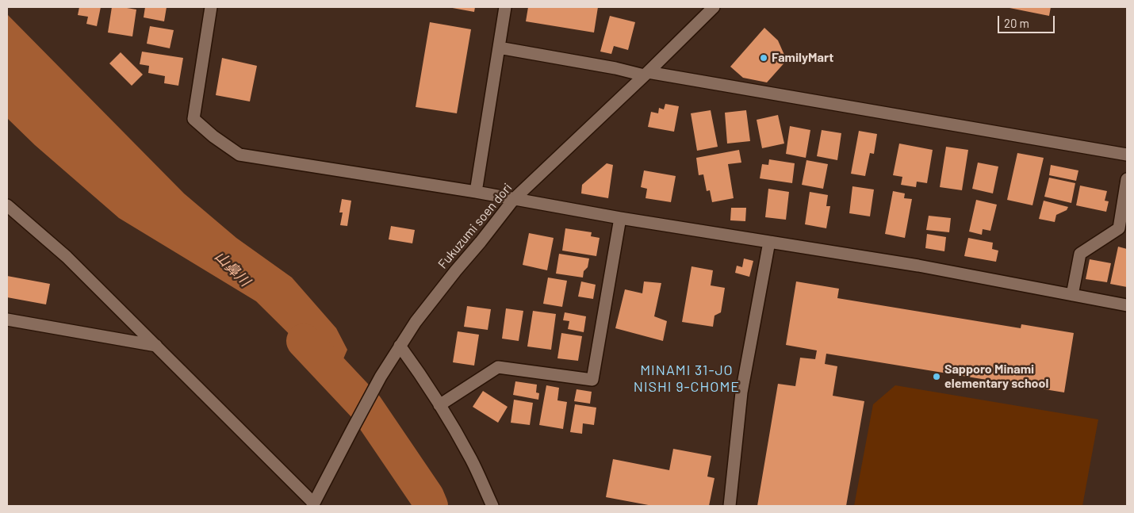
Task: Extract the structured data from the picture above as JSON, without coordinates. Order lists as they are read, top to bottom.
{
  "streets": {
    "street": ["Fukuzumi soen dori"]
  },
  "districts": ["MINAMI 31-JO NISHI 9-CHOME"],
  "water": ["山鼻川"],
  "places": ["FamilyMart", "Sapporo Minami elementary school"],
  "scale_bar": "20 m"
}
